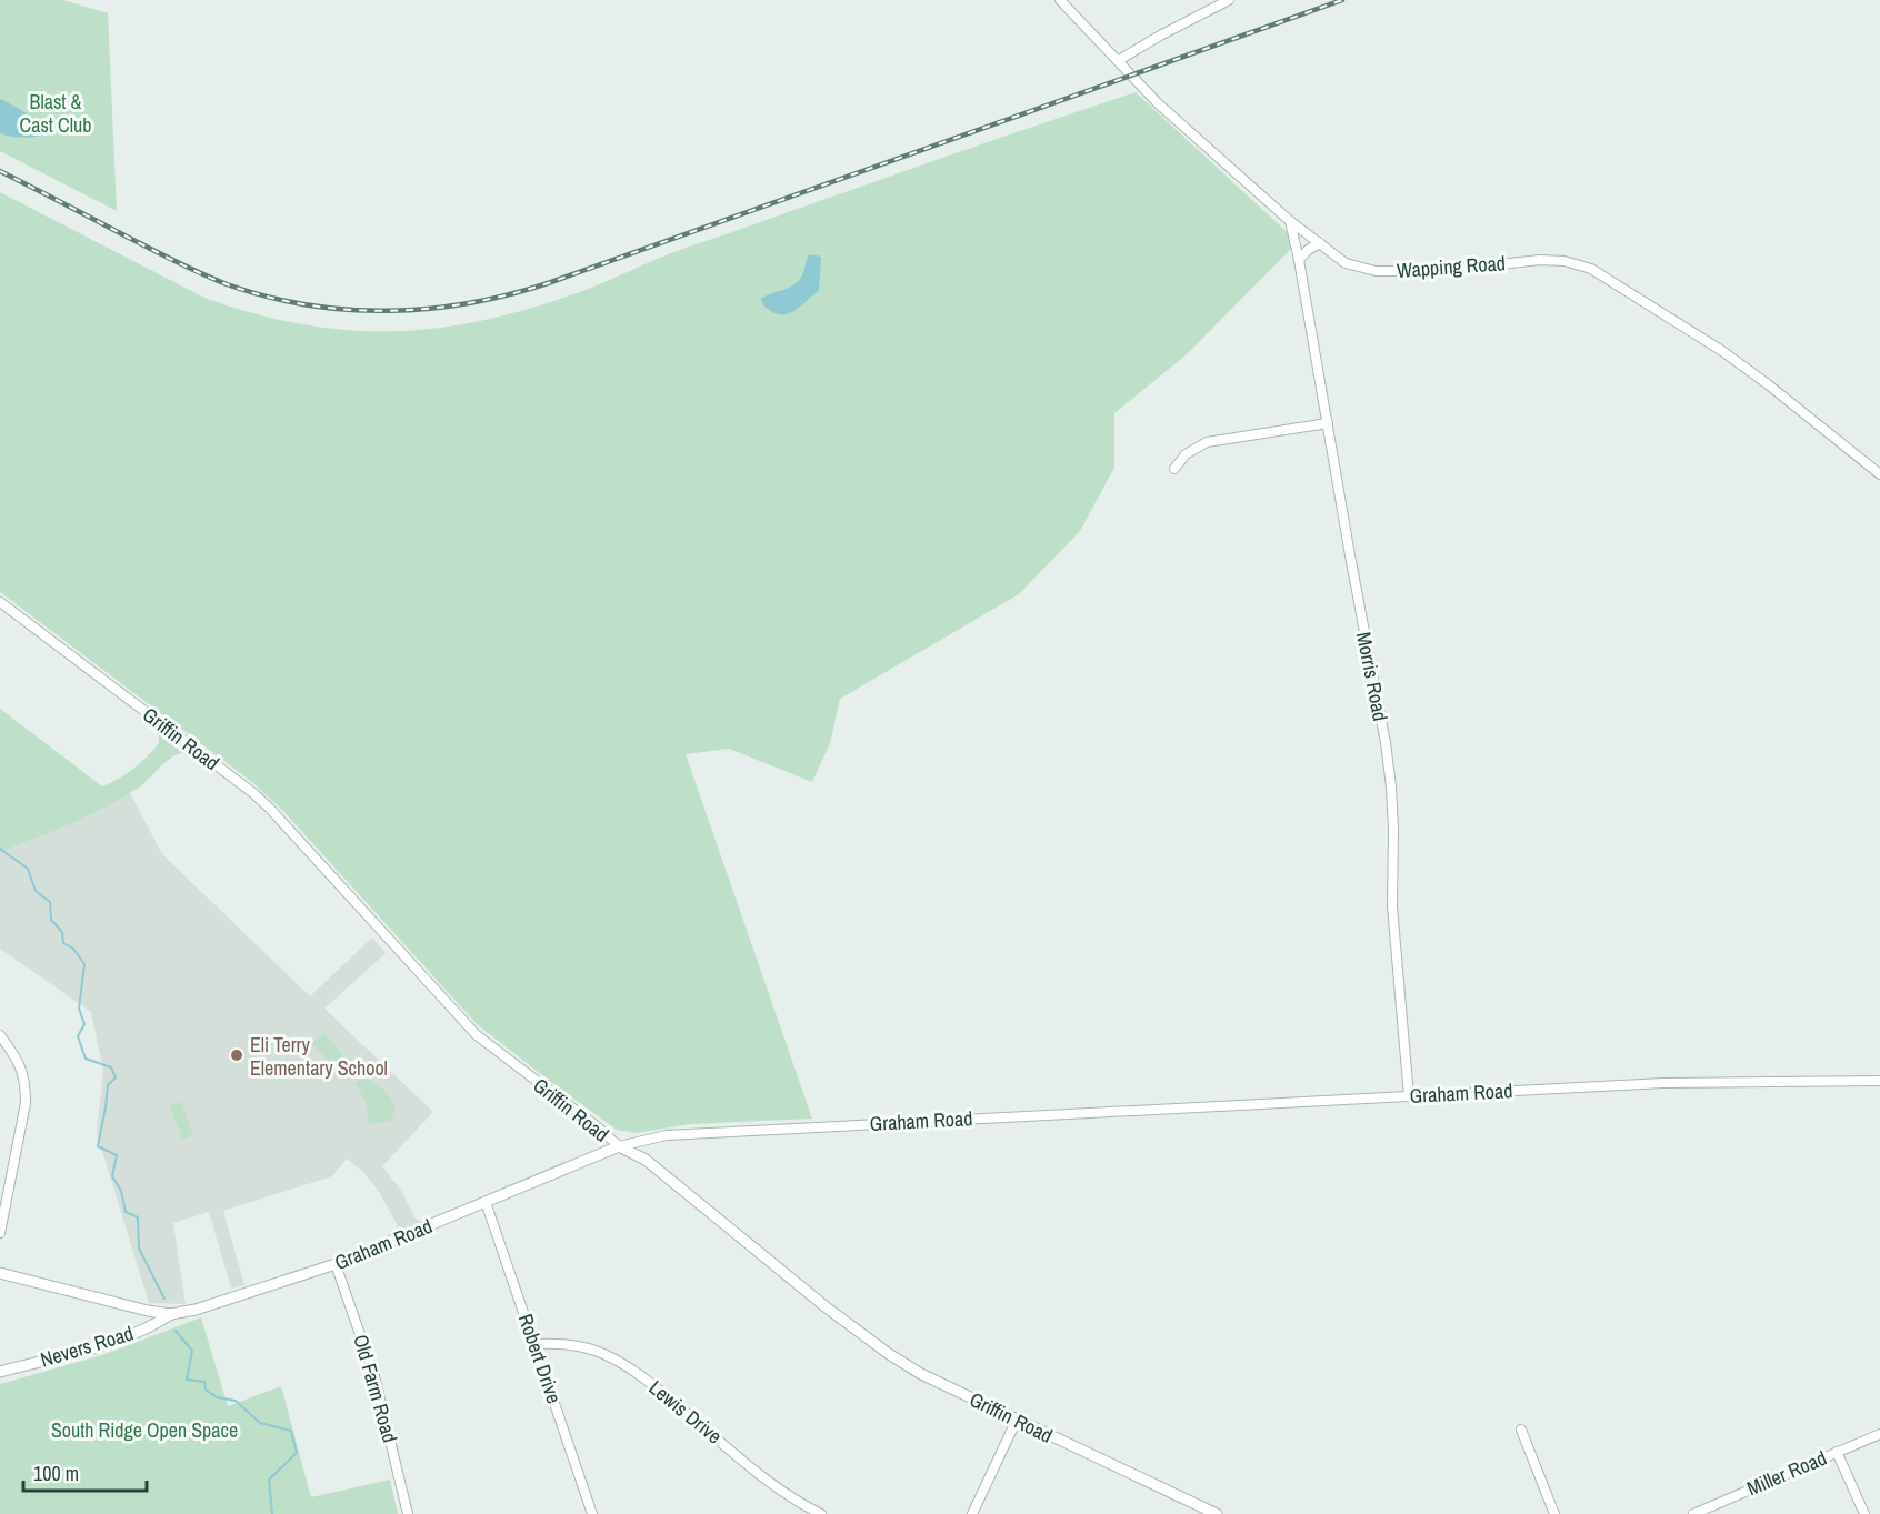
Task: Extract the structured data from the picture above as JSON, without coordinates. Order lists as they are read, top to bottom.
{
  "streets": {
    "street": [
      "Wapping Road",
      "Morris Road",
      "Griffin Road",
      "Graham Road",
      "Nevers Road",
      "Robert Drive",
      "Old Farm Road",
      "Lewis Drive",
      "Miller Road"
    ]
  },
  "crossings": [
    ["Wapping Road", "Morris Road"],
    ["Morris Road", "Graham Road"],
    ["Griffin Road", "Graham Road"],
    ["Graham Road", "Nevers Road"],
    ["Graham Road", "Robert Drive"],
    ["Graham Road", "Old Farm Road"],
    ["Robert Drive", "Lewis Drive"]
  ],
  "parks": ["Blast & Cast Club", "South Ridge Open Space"],
  "places": ["Eli Terry Elementary School"],
  "scale_bar": "100 m"
}
